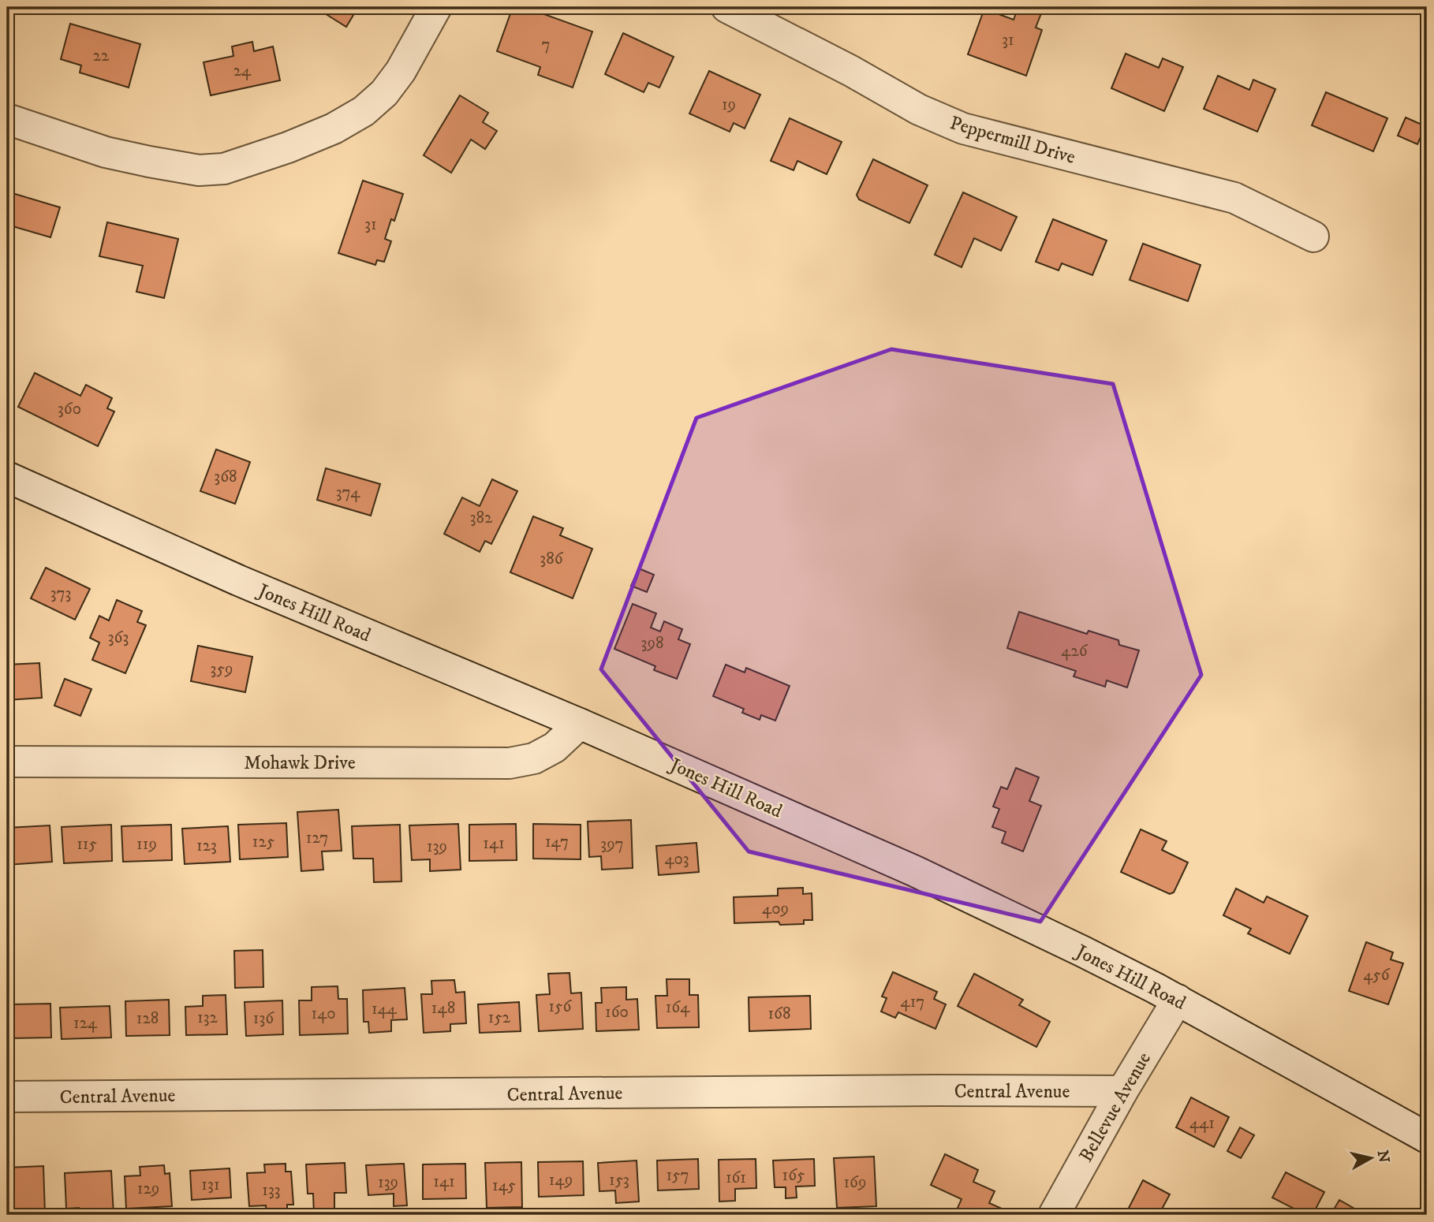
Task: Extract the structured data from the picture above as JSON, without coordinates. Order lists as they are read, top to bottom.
{
  "streets": {
    "street": [
      "Peppermill Drive",
      "Jones Hill Road",
      "Mohawk Drive",
      "Central Avenue",
      "Bellevue Avenue"
    ]
  },
  "crossings": [
    ["Jones Hill Road", "Mohawk Drive"],
    ["Jones Hill Road", "Bellevue Avenue"],
    ["Central Avenue", "Bellevue Avenue"]
  ],
  "house_numbers": [
    "31",
    "7",
    "22",
    "24",
    "19",
    "31",
    "360",
    "368",
    "374",
    "382",
    "386",
    "373",
    "363",
    "398",
    "426",
    "359",
    "127",
    "125",
    "147",
    "141",
    "115",
    "119",
    "397",
    "123",
    "139",
    "403",
    "409",
    "456",
    "417",
    "156",
    "164",
    "148",
    "144",
    "160",
    "140",
    "168",
    "132",
    "152",
    "128",
    "136",
    "124",
    "441",
    "157",
    "165",
    "161",
    "149",
    "153",
    "141",
    "139",
    "169",
    "131",
    "145",
    "129",
    "133"
  ],
  "north": "right"
}
